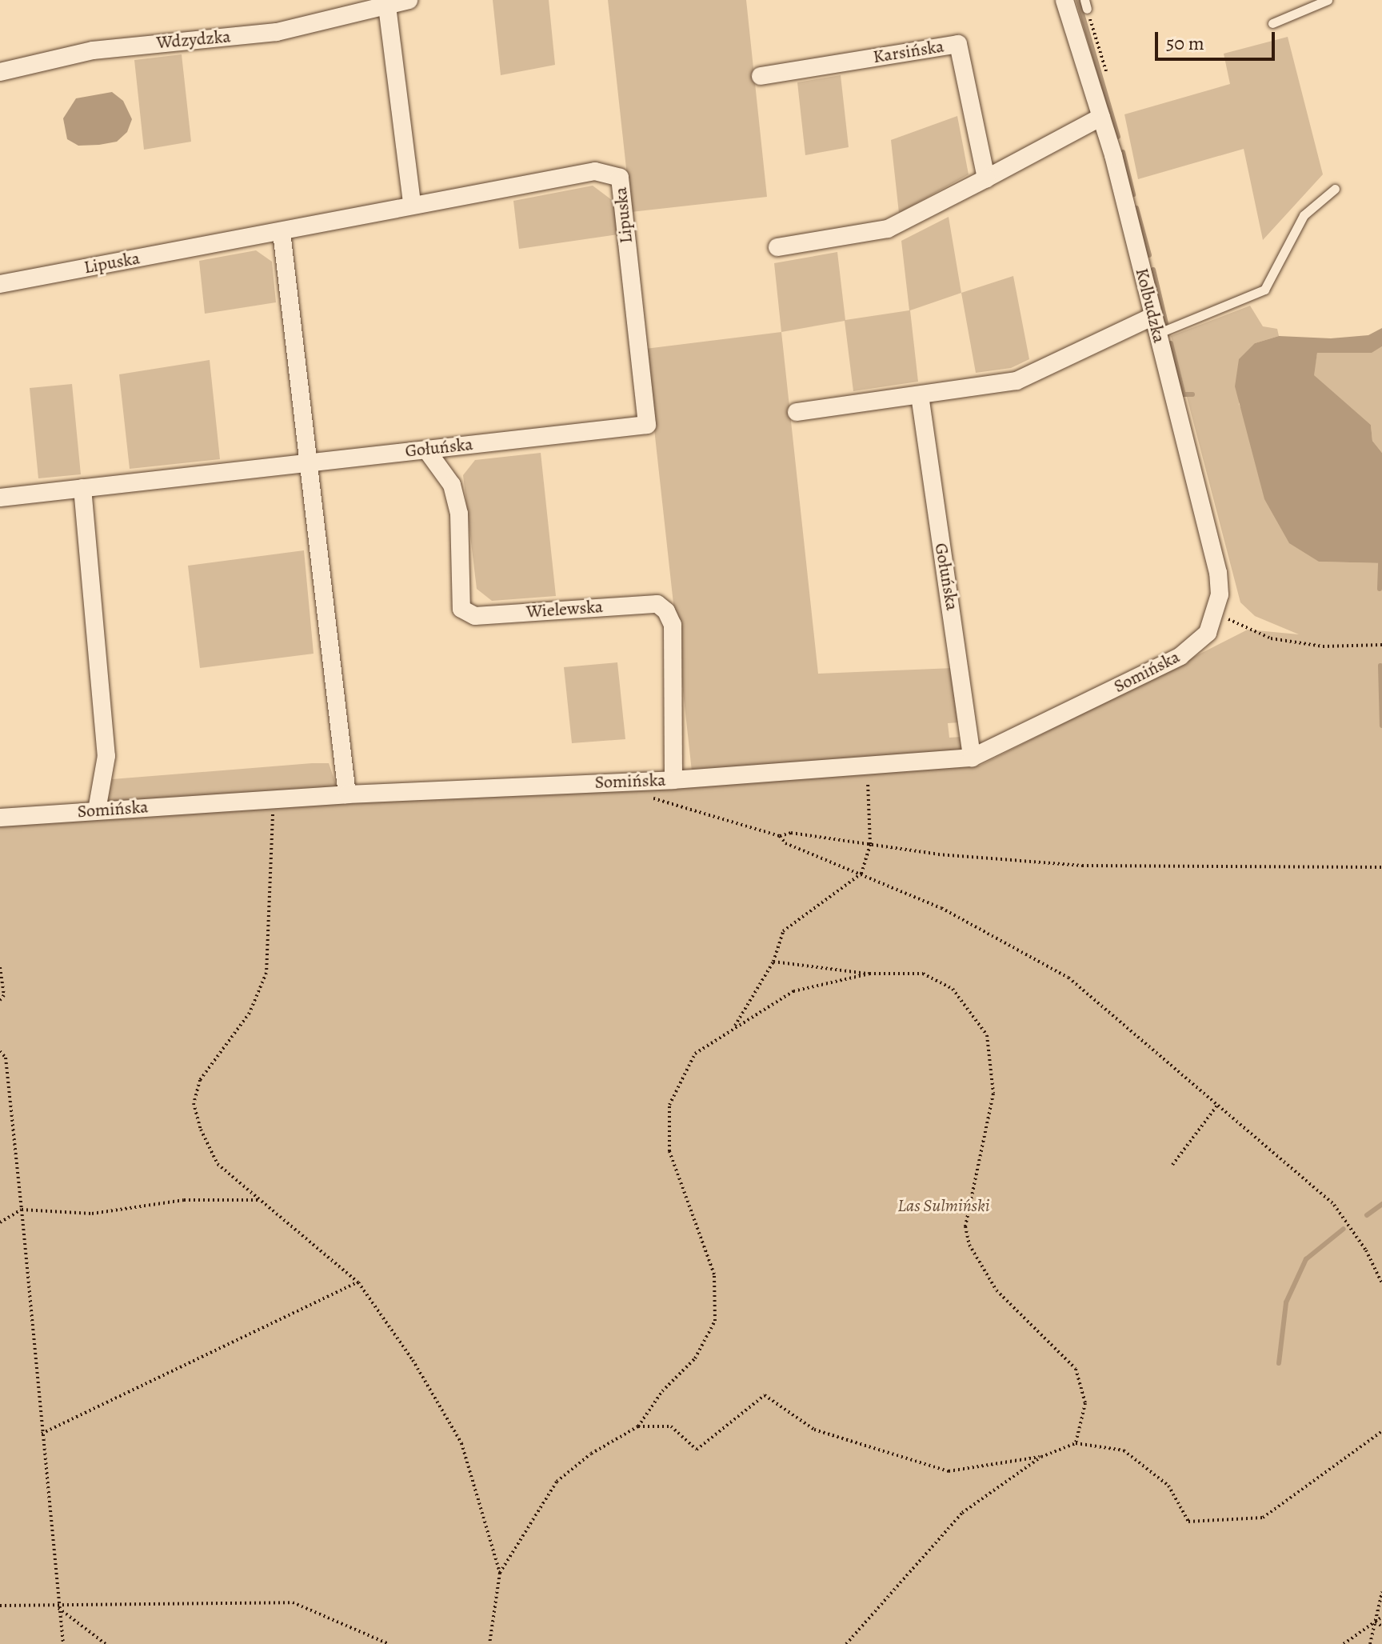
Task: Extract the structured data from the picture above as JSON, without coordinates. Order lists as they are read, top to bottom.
{
  "streets": {
    "street": [
      "Wdzydzka",
      "Karsińska",
      "Lipuska",
      "Kolbudzka",
      "Gołuńska",
      "Wielewska",
      "Somińska"
    ]
  },
  "crossings": [
    ["Lipuska", "Gołuńska"],
    ["Kolbudzka", "Somińska"],
    ["Gołuńska", "Wielewska"],
    ["Gołuńska", "Somińska"],
    ["Wielewska", "Somińska"]
  ],
  "parks": ["Las Sulmiński"],
  "scale_bar": "50 m"
}
